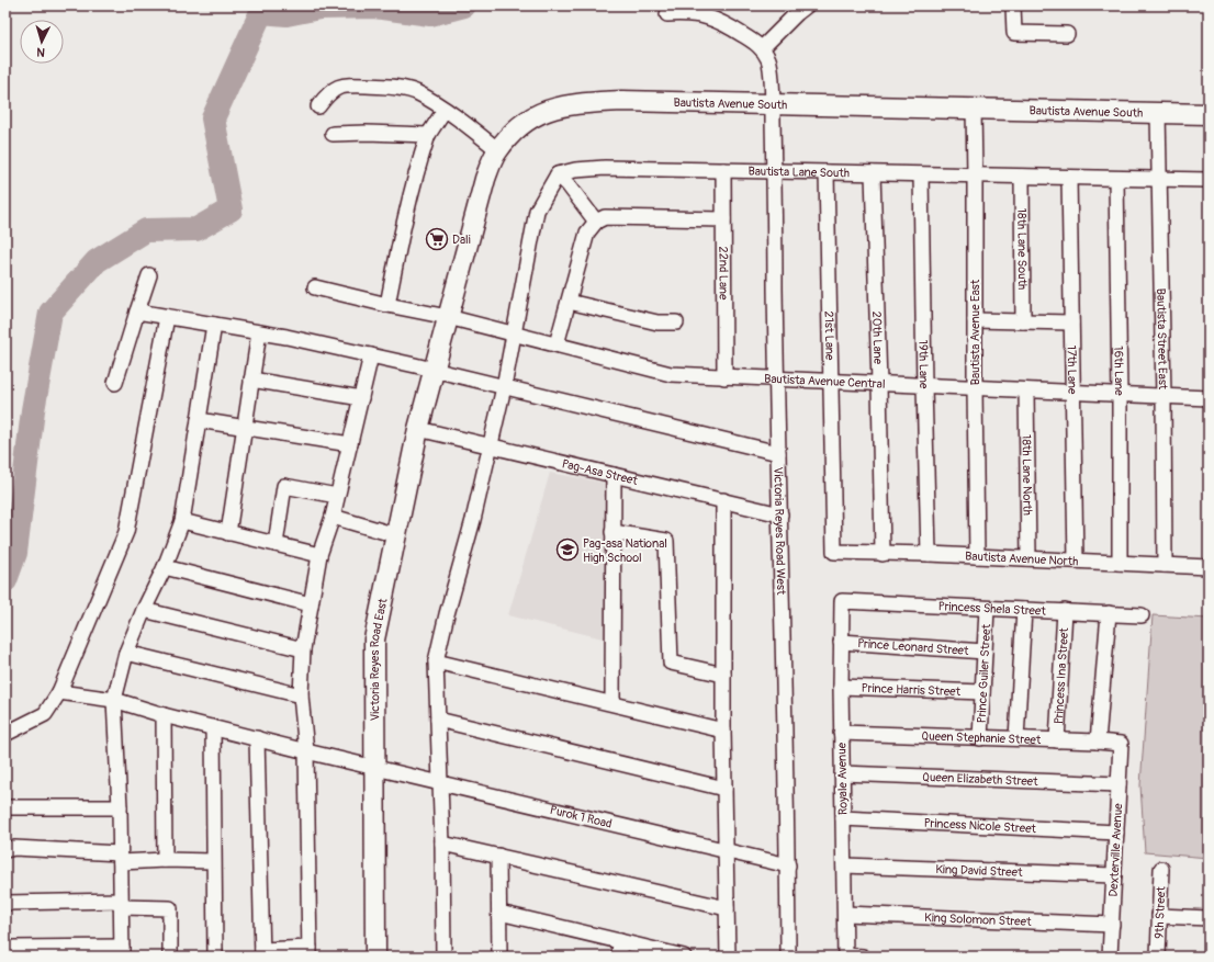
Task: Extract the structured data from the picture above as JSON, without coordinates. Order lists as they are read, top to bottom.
{
  "streets": {
    "street": [
      "Bautista Avenue South",
      "Bautista Lane South",
      "18th Lane South",
      "22nd Lane",
      "Bautista Avenue East",
      "21st Lane",
      "20th Lane",
      "Bautista Street East",
      "19th Lane",
      "17th Lane",
      "16th Lane",
      "Bautista Avenue Central",
      "Pag-Asa Street",
      "18th Lane North",
      "Victoria Reyes Road West",
      "Bautista Avenue North",
      "Princess Shela Street",
      "Prince Leonard Street",
      "Victoria Reyes Road East",
      "Prince Guiler Street",
      "Princess Ina Street",
      "Prince Harris Street",
      "Queen Stephanie Street",
      "Royale Avenue",
      "Queen Elizabeth Street",
      "Purok 1 Road",
      "Princess Nicole Street",
      "Dexterville Avenue",
      "King David Street",
      "9th Street",
      "King Solomon Street"
    ]
  },
  "crossings": [
    ["Bautista Avenue South", "Bautista Avenue East"],
    ["Bautista Avenue South", "Bautista Street East"],
    ["Bautista Avenue South", "Bautista Avenue Central"],
    ["Bautista Avenue South", "Victoria Reyes Road West"],
    ["Bautista Avenue South", "Victoria Reyes Road East"],
    ["Bautista Lane South", "18th Lane South"],
    ["Bautista Lane South", "22nd Lane"],
    ["Bautista Lane South", "Bautista Avenue East"],
    ["Bautista Lane South", "21st Lane"],
    ["Bautista Lane South", "20th Lane"],
    ["Bautista Lane South", "Bautista Street East"],
    ["Bautista Lane South", "19th Lane"],
    ["Bautista Lane South", "17th Lane"],
    ["Bautista Lane South", "16th Lane"],
    ["Bautista Lane South", "Victoria Reyes Road West"],
    ["22nd Lane", "Bautista Avenue Central"],
    ["Bautista Avenue East", "Bautista Avenue Central"],
    ["Bautista Avenue East", "Bautista Avenue North"],
    ["21st Lane", "Bautista Avenue Central"],
    ["21st Lane", "Bautista Avenue North"],
    ["20th Lane", "Bautista Avenue Central"],
    ["20th Lane", "Bautista Avenue North"],
    ["Bautista Street East", "Bautista Avenue Central"],
    ["Bautista Street East", "Bautista Avenue North"],
    ["19th Lane", "Bautista Avenue Central"],
    ["19th Lane", "Bautista Avenue North"],
    ["17th Lane", "Bautista Avenue Central"],
    ["17th Lane", "Bautista Avenue North"],
    ["16th Lane", "Bautista Avenue Central"],
    ["16th Lane", "Bautista Avenue North"],
    ["Bautista Avenue Central", "18th Lane North"],
    ["Bautista Avenue Central", "Victoria Reyes Road West"],
    ["Pag-Asa Street", "Victoria Reyes Road West"],
    ["Pag-Asa Street", "Victoria Reyes Road East"],
    ["18th Lane North", "Bautista Avenue North"],
    ["Victoria Reyes Road West", "Purok 1 Road"],
    ["Princess Shela Street", "Prince Guiler Street"],
    ["Princess Shela Street", "Princess Ina Street"],
    ["Princess Shela Street", "Royale Avenue"],
    ["Prince Leonard Street", "Prince Guiler Street"],
    ["Prince Leonard Street", "Royale Avenue"],
    ["Victoria Reyes Road East", "Purok 1 Road"],
    ["Prince Guiler Street", "Prince Harris Street"],
    ["Prince Guiler Street", "Queen Stephanie Street"],
    ["Princess Ina Street", "Queen Stephanie Street"],
    ["Prince Harris Street", "Royale Avenue"],
    ["Queen Stephanie Street", "Royale Avenue"],
    ["Queen Stephanie Street", "Dexterville Avenue"],
    ["Royale Avenue", "Queen Elizabeth Street"],
    ["Royale Avenue", "Princess Nicole Street"],
    ["Royale Avenue", "King David Street"],
    ["Royale Avenue", "King Solomon Street"],
    ["Queen Elizabeth Street", "Dexterville Avenue"],
    ["Princess Nicole Street", "Dexterville Avenue"],
    ["Dexterville Avenue", "King David Street"],
    ["Dexterville Avenue", "King Solomon Street"]
  ],
  "places": {
    "supermarket": ["Dali"],
    "school or university": ["Pag-asa National High School"]
  },
  "north": "bottom"
}
